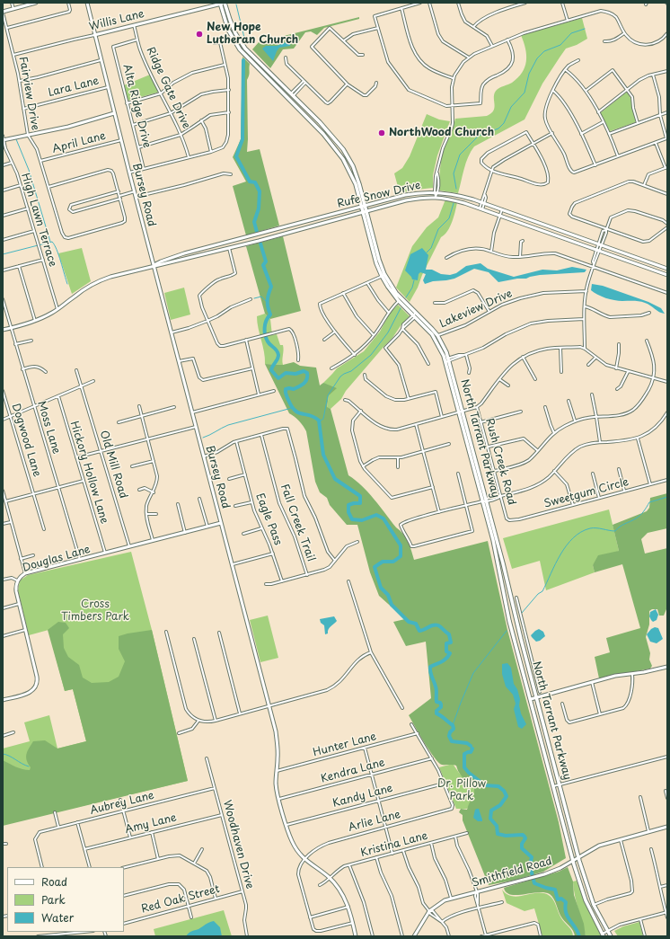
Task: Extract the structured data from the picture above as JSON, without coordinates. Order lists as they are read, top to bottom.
{
  "streets": {
    "main road": [
      "Willis Lane",
      "Bursey Road",
      "Rufe Snow Drive",
      "North Tarrant Parkway",
      "Douglas Lane",
      "Smithfield Road"
    ],
    "street": [
      "Lara Lane",
      "Ridge Gate Drive",
      "Fairview Drive",
      "Alta Ridge Drive",
      "April Lane",
      "High Lawn Terrace",
      "Lakeview Drive",
      "Moss Lane",
      "Dogwood Lane",
      "Rush Creek Road",
      "Old Mill Road",
      "Hickory Hollow Lane",
      "Sweetgum Circle",
      "Eagle Pass",
      "Fall Creek Trail",
      "Hunter Lane",
      "Kendra Lane",
      "Kandy Lane",
      "Aubrey Lane",
      "Arlie Lane",
      "Amy Lane",
      "Woodhaven Drive",
      "Kristina Lane",
      "Red Oak Street"
    ]
  },
  "crossings": [
    ["Willis Lane", "Ridge Gate Drive"],
    ["Willis Lane", "Fairview Drive"],
    ["Willis Lane", "Bursey Road"],
    ["Willis Lane", "North Tarrant Parkway"],
    ["Lara Lane", "Fairview Drive"],
    ["Lara Lane", "Bursey Road"],
    ["Ridge Gate Drive", "Alta Ridge Drive"],
    ["Fairview Drive", "April Lane"],
    ["April Lane", "Bursey Road"],
    ["Bursey Road", "Rufe Snow Drive"],
    ["Bursey Road", "Douglas Lane"],
    ["Bursey Road", "Hunter Lane"],
    ["Bursey Road", "Kendra Lane"],
    ["Bursey Road", "Kandy Lane"],
    ["Bursey Road", "Arlie Lane"],
    ["Bursey Road", "Kristina Lane"],
    ["Rufe Snow Drive", "High Lawn Terrace"],
    ["Rufe Snow Drive", "Moss Lane"],
    ["Rufe Snow Drive", "North Tarrant Parkway"],
    ["Lakeview Drive", "North Tarrant Parkway"],
    ["Moss Lane", "Douglas Lane"],
    ["North Tarrant Parkway", "Smithfield Road"],
    ["Rush Creek Road", "Sweetgum Circle"],
    ["Old Mill Road", "Douglas Lane"],
    ["Hickory Hollow Lane", "Douglas Lane"],
    ["Kandy Lane", "Arlie Lane"],
    ["Aubrey Lane", "Woodhaven Drive"],
    ["Amy Lane", "Woodhaven Drive"],
    ["Woodhaven Drive", "Red Oak Street"]
  ],
  "parks": ["Cross Timbers Park", "Dr. Pillow Park"],
  "places": ["New Hope Lutheran Church", "NorthWood Church"],
  "legend": ["Road", "Park", "Water"]
}
